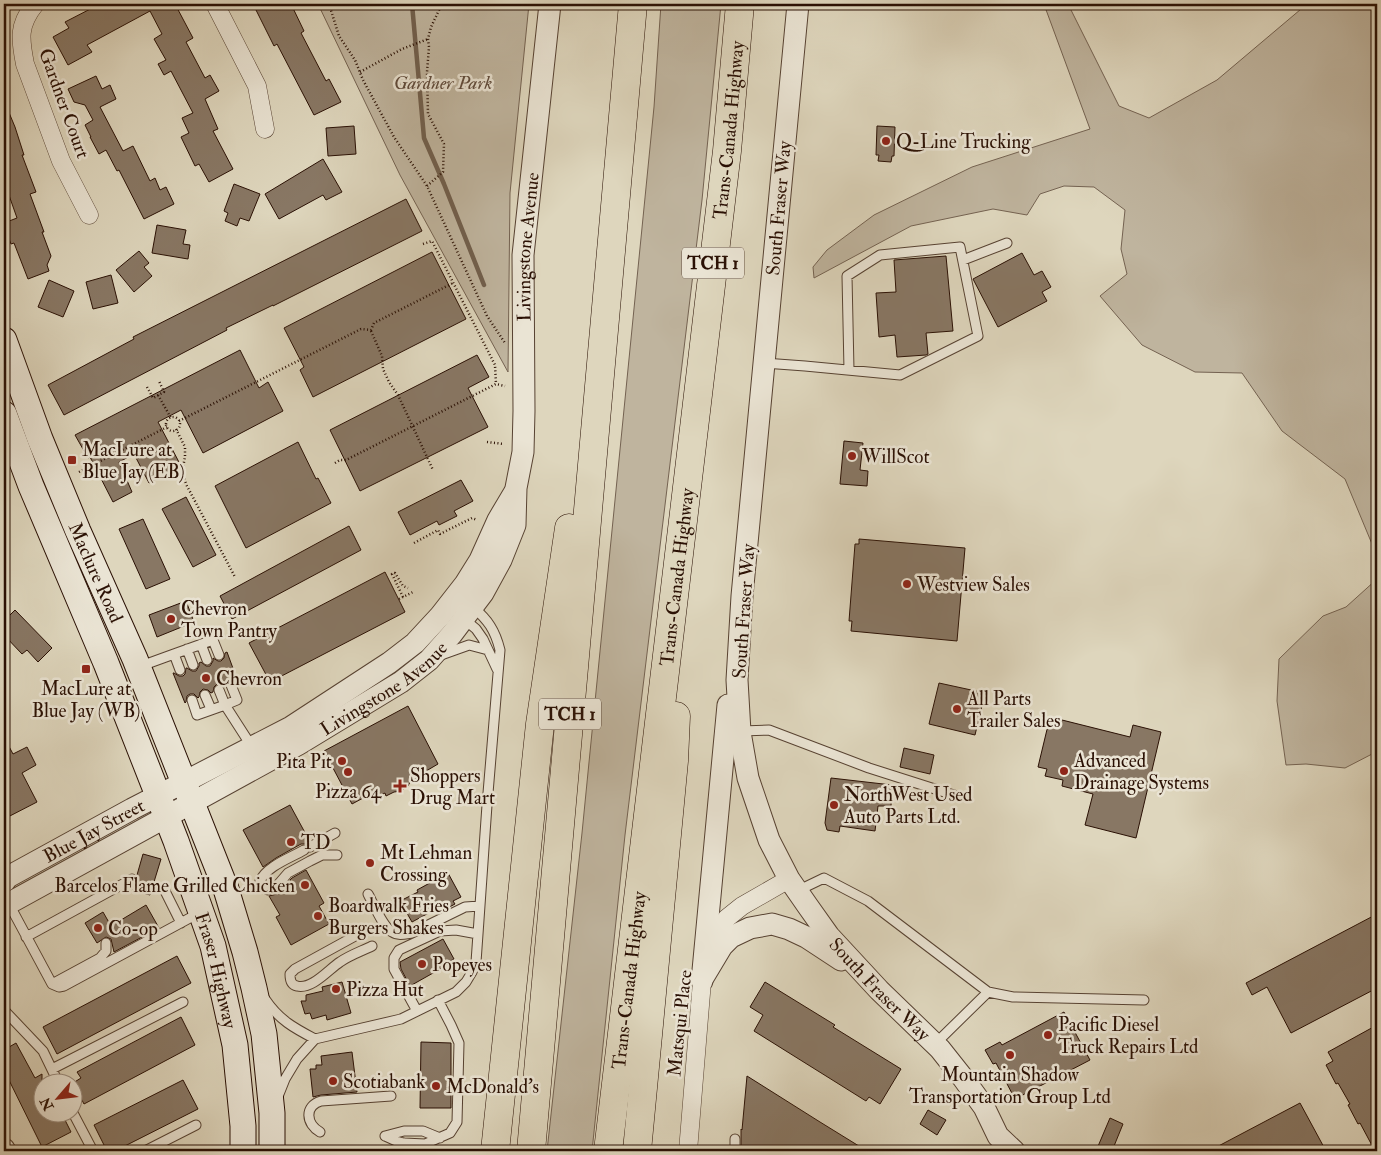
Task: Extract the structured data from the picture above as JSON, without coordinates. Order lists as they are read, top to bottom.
{
  "streets": {
    "highway": ["Trans-Canada Highway", "TCH 1"],
    "main road": ["Maclure Road", "Fraser Highway"],
    "street": [
      "Gardner Court",
      "South Fraser Way",
      "Livingstone Avenue",
      "Blue Jay Street",
      "Matsqui Place"
    ]
  },
  "crossings": [
    ["South Fraser Way", "Matsqui Place"],
    ["Livingstone Avenue", "Maclure Road"],
    ["Livingstone Avenue", "Blue Jay Street"],
    ["Livingstone Avenue", "Fraser Highway"],
    ["Maclure Road", "Blue Jay Street"],
    ["Maclure Road", "Fraser Highway"],
    ["Blue Jay Street", "Fraser Highway"]
  ],
  "parks": ["Gardner Park"],
  "places": {
    "other": [
      "Q-Line Trucking",
      "WillScot",
      "Westview Sales",
      "Chevron Town Pantry",
      "Chevron",
      "All Parts Trailer Sales",
      "Pita Pit",
      "Advanced Drainage Systems",
      "Pizza 64",
      "NorthWest Used Auto Parts Ltd.",
      "TD",
      "Mt Lehman Crossing",
      "Barcelos Flame Grilled Chicken",
      "Boardwalk Fries Burgers Shakes",
      "Co-op",
      "Popeyes",
      "Pizza Hut",
      "Pacific Diesel Truck Repairs Ltd",
      "Mountain Shadow Transportation Group Ltd",
      "Scotiabank",
      "McDonald's"
    ],
    "transit": ["MacLure at Blue Jay (EB)", "MacLure at Blue Jay (WB)"],
    "health": ["Shoppers Drug Mart"]
  },
  "north": "bottom left"
}
